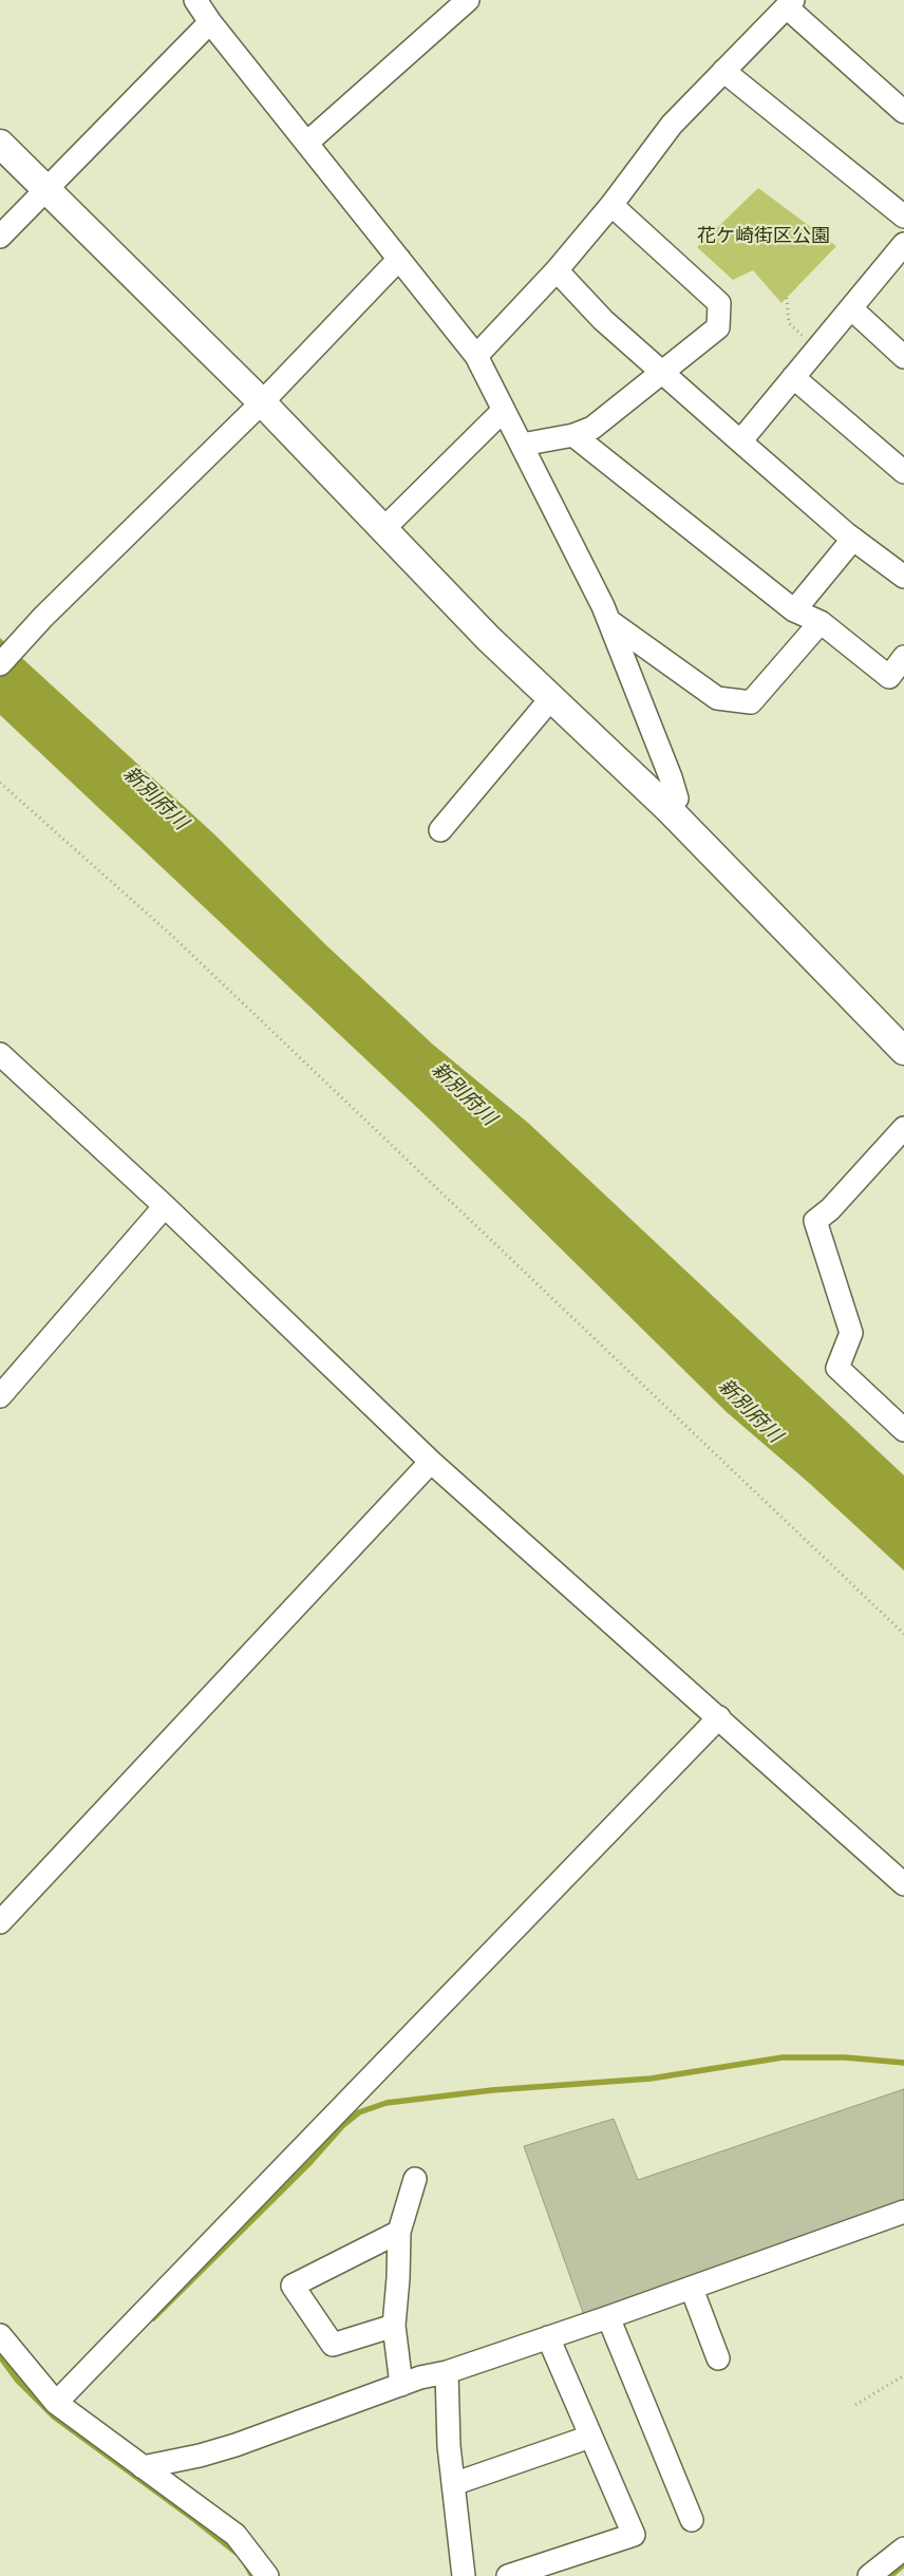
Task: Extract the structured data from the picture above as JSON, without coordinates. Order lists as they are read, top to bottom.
{
  "water": ["新別府川"],
  "parks": ["花ケ崎街区公園"]
}
